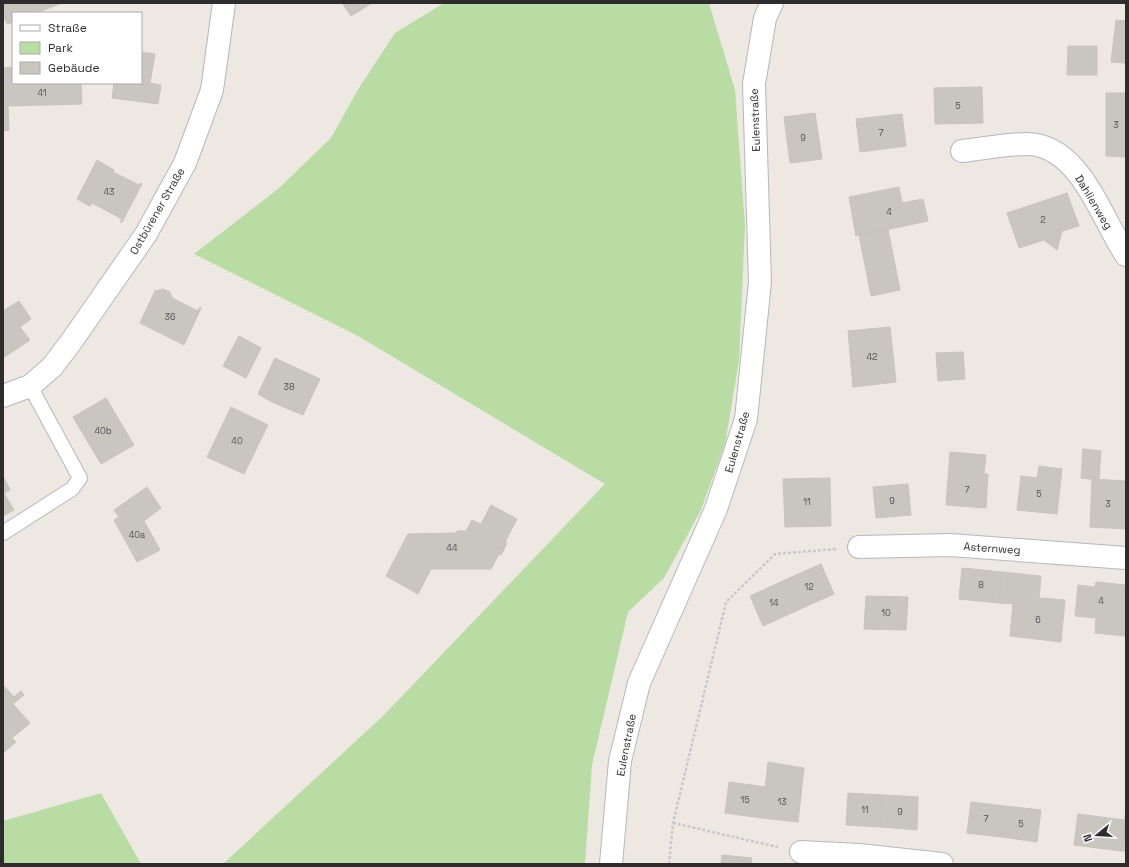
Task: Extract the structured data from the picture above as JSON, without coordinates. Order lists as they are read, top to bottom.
{
  "streets": {
    "street": [
      "Eulenstraße",
      "Dahlienweg",
      "Ostbürener Straße",
      "Asternweg"
    ]
  },
  "house_numbers": [
    "41",
    "5",
    "3",
    "7",
    "9",
    "43",
    "4",
    "2",
    "36",
    "42",
    "38",
    "40b",
    "40",
    "7",
    "5",
    "9",
    "11",
    "3",
    "40a",
    "44",
    "8",
    "12",
    "4",
    "14",
    "10",
    "6",
    "15",
    "13",
    "11",
    "9",
    "7",
    "5"
  ],
  "legend": ["Straße", "Park", "Gebäude"],
  "north": "left"
}
